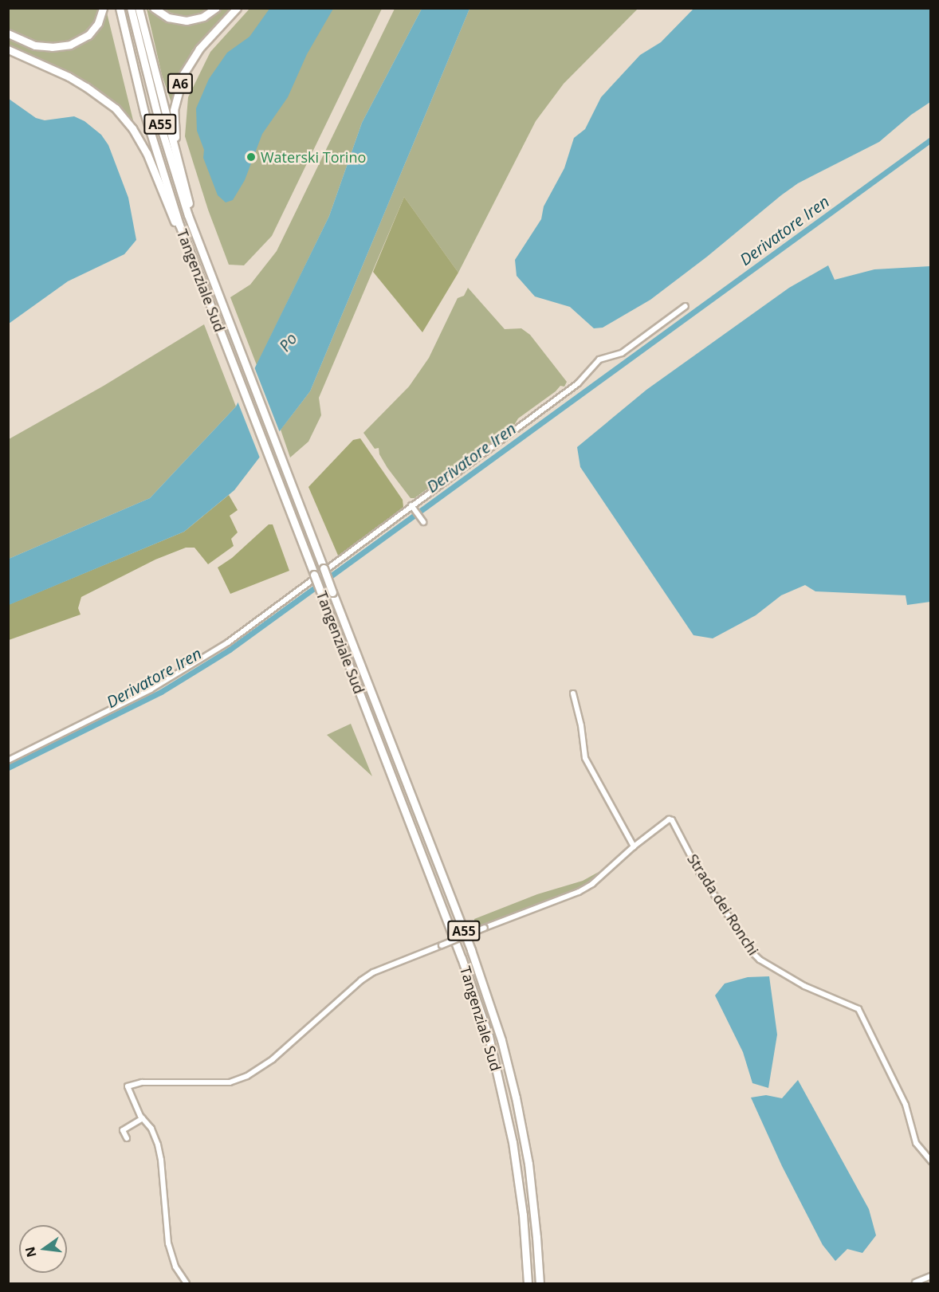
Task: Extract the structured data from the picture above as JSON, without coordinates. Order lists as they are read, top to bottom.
{
  "streets": {
    "highway": ["A6", "A55", "Tangenziale Sud"],
    "street": ["Strada dei Ronchi"]
  },
  "crossings": [
    ["A6", "Tangenziale Sud"]
  ],
  "water": ["Derivatore Iren", "Po"],
  "places": ["Waterski Torino"],
  "north": "left"
}
